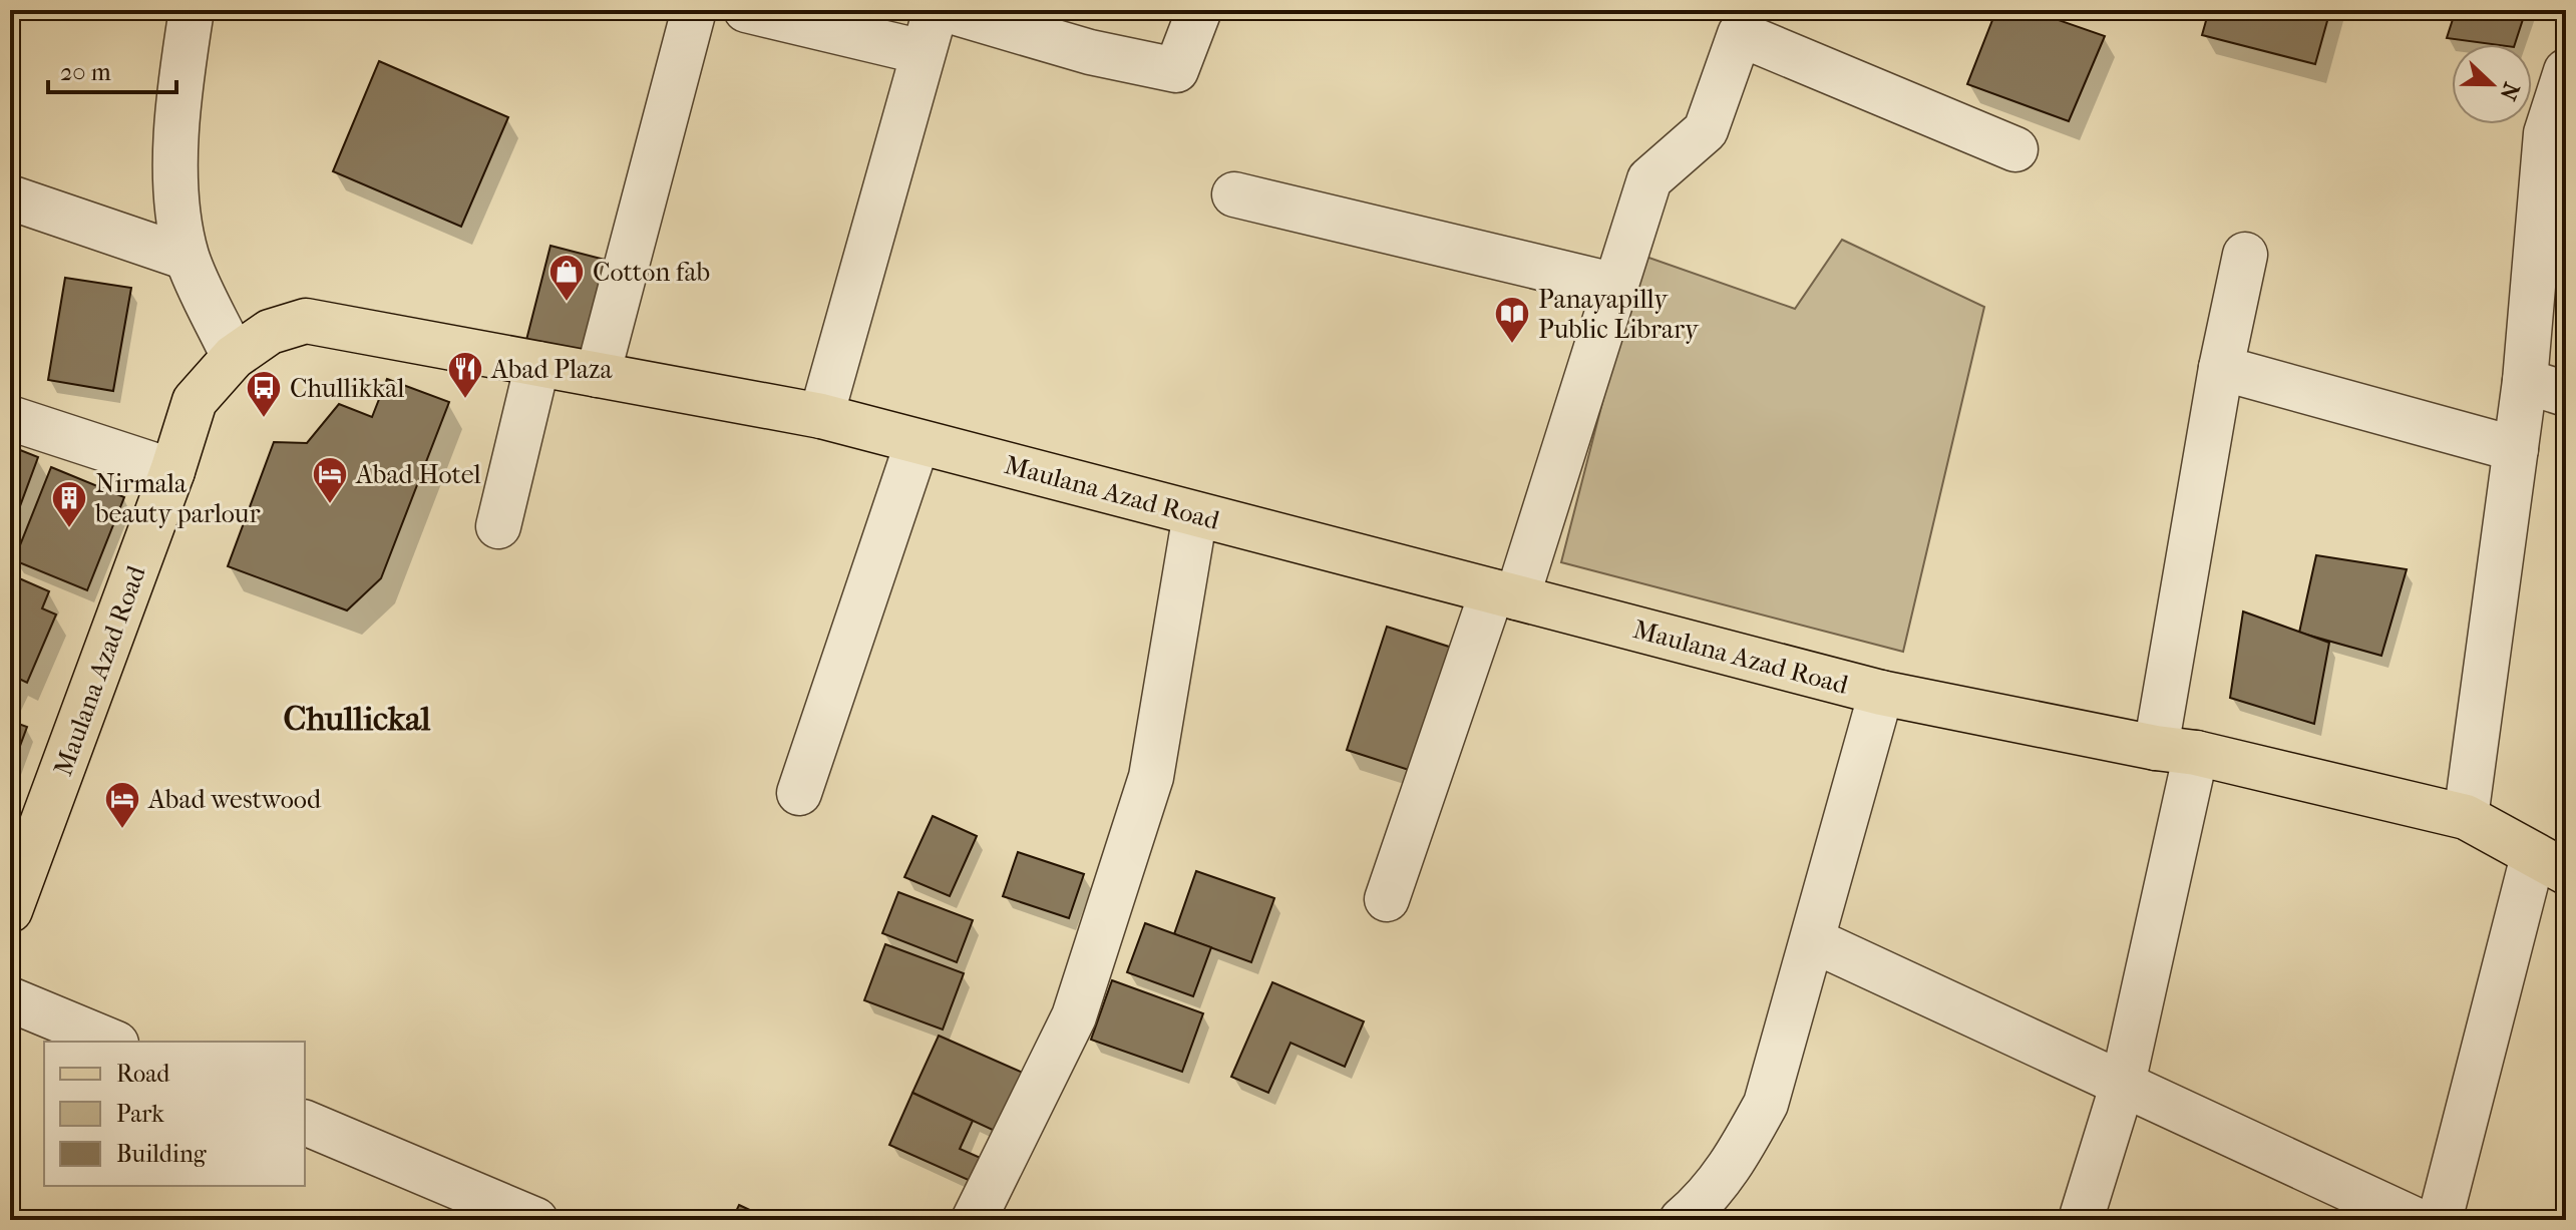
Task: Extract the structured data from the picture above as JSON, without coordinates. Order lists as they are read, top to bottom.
{
  "streets": {
    "main road": ["Maulana Azad Road"]
  },
  "districts": ["Chullickal"],
  "places": {
    "shop": ["Cotton fab"],
    "library": ["Panayapilly Public Library"],
    "restaurant": ["Abad Plaza"],
    "bus stop": ["Chullikkal"],
    "hotel": ["Abad Hotel", "Abad westwood"],
    "building": ["Nirmala beauty parlour"]
  },
  "legend": ["Road", "Park", "Building"],
  "scale_bar": "20 m",
  "north": "right"
}
